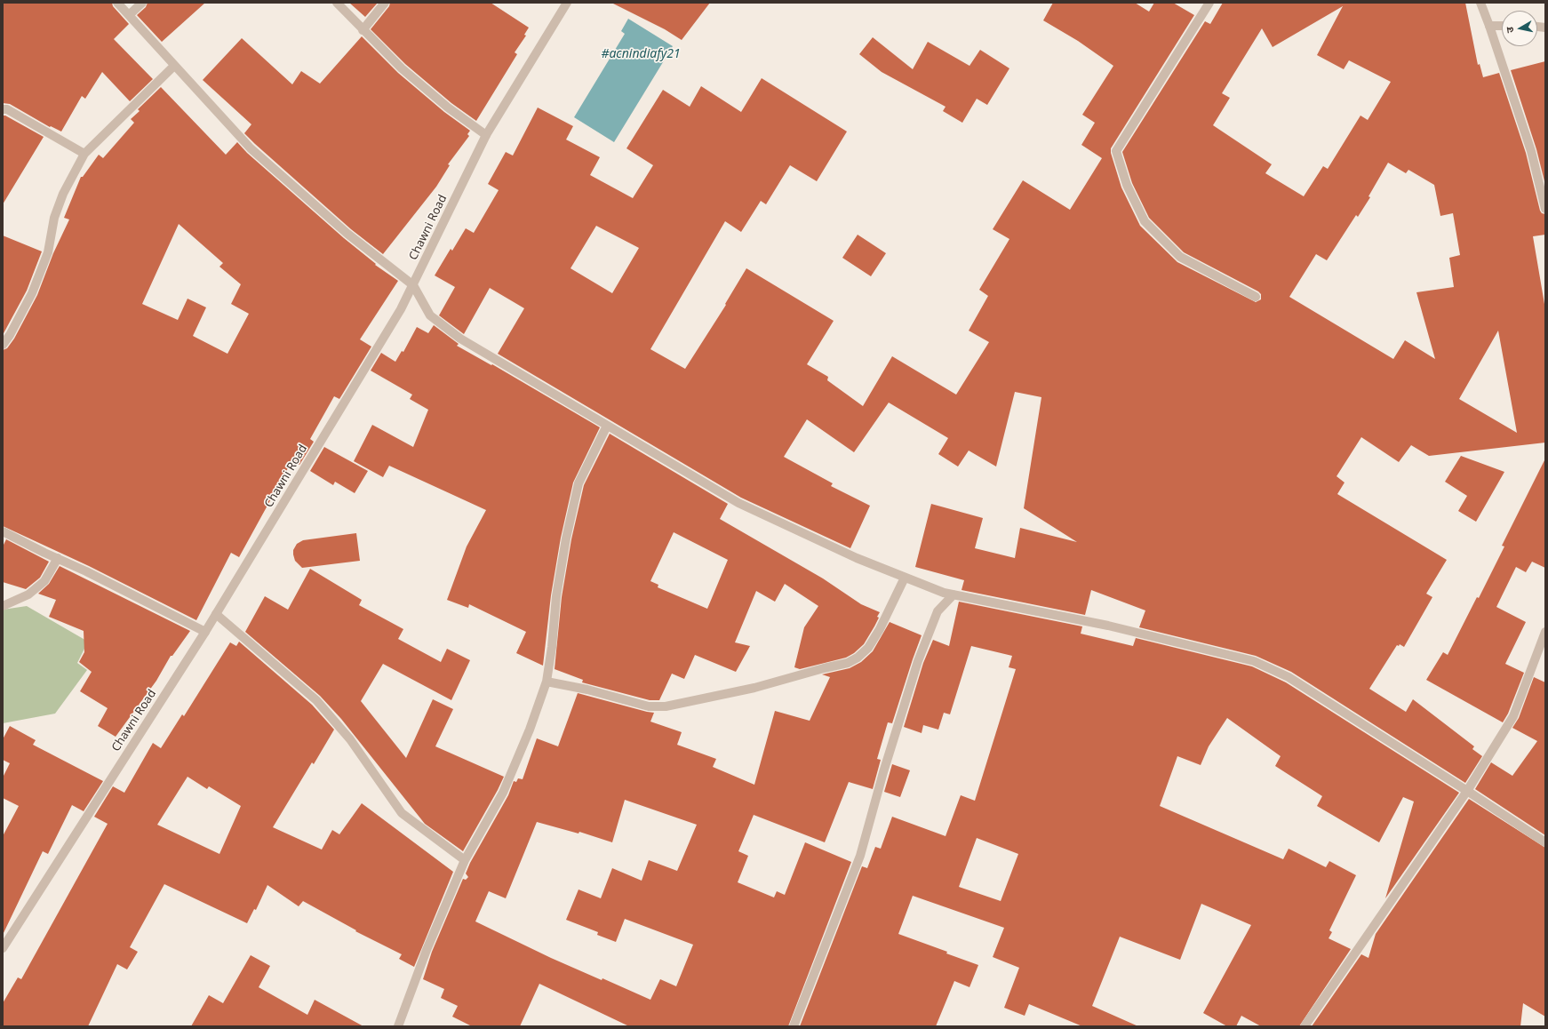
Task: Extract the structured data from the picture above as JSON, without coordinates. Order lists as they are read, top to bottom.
{
  "streets": {
    "street": ["Chawni Road"]
  },
  "water": ["#acnindiafy21"],
  "north": "left"
}
